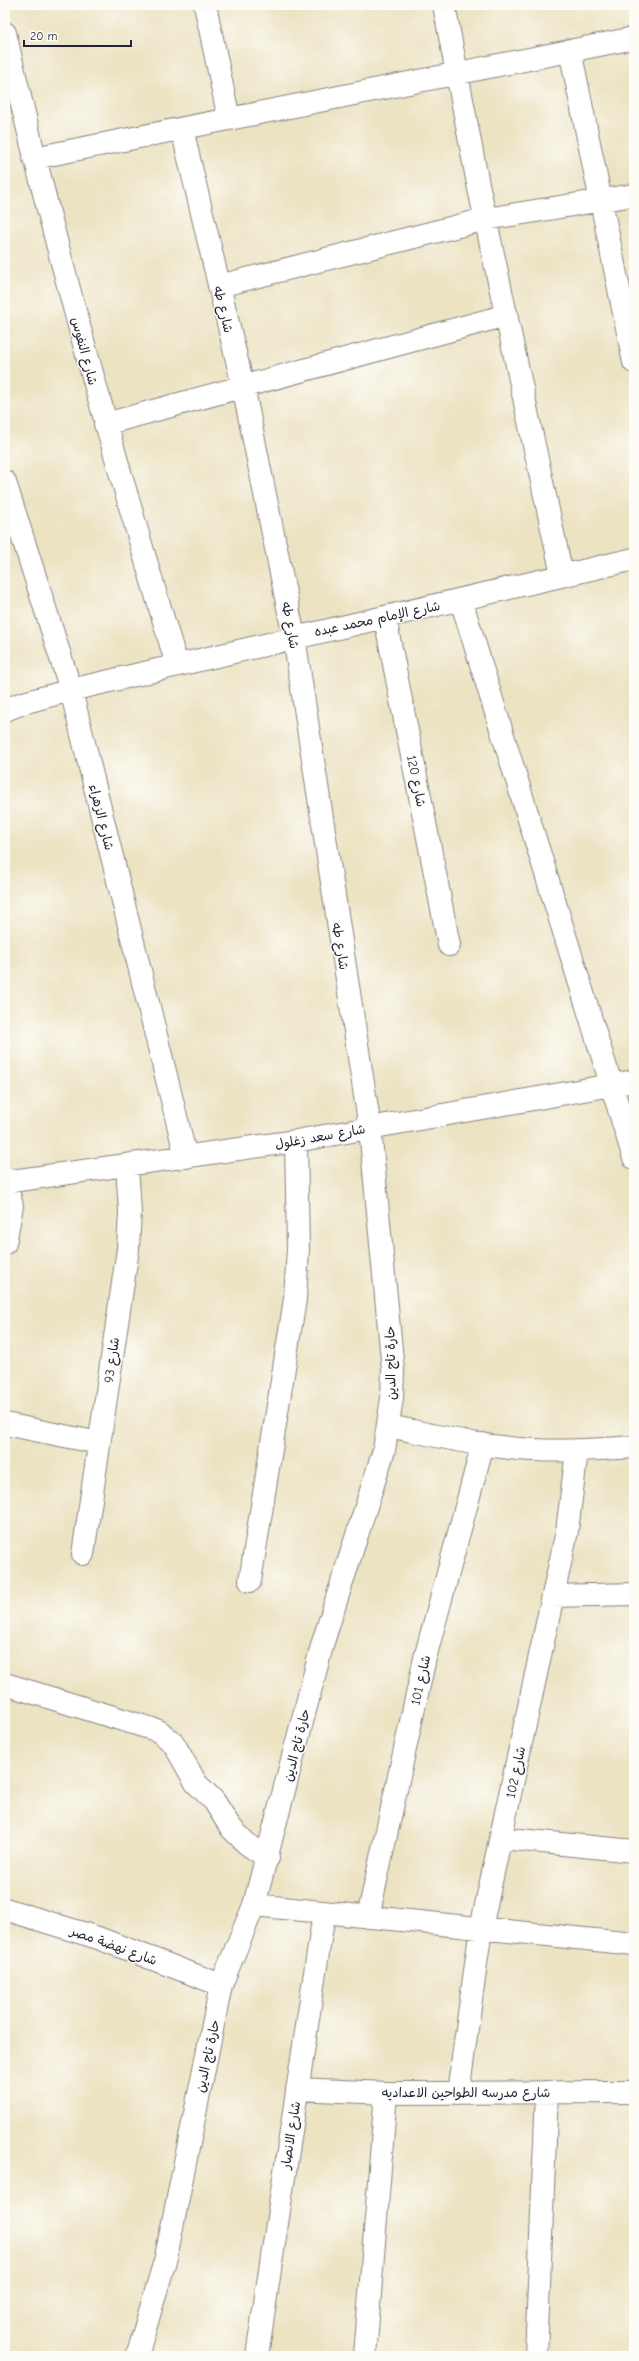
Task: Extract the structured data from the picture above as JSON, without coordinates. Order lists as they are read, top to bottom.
{
  "streets": {
    "street": [
      "شارع طه",
      "شارع النفوس",
      "شارع الإمام محمد عبده",
      "شارع 120",
      "شارع الزهراء",
      "شارع سعد زغلول",
      "شارع 93",
      "حارة تاج الدين",
      "شارع 101",
      "شارع 102",
      "شارع نهضة مصر",
      "شارع مدرسه الطواحين الاعداديه",
      "شارع الانصار"
    ]
  },
  "crossings": [
    ["شارع طه", "شارع الإمام محمد عبده"],
    ["شارع طه", "شارع سعد زغلول"],
    ["شارع طه", "حارة تاج الدين"],
    ["شارع النفوس", "شارع الإمام محمد عبده"],
    ["شارع الإمام محمد عبده", "شارع 120"],
    ["شارع الإمام محمد عبده", "شارع الزهراء"],
    ["شارع الزهراء", "شارع سعد زغلول"],
    ["شارع سعد زغلول", "شارع 93"],
    ["شارع سعد زغلول", "حارة تاج الدين"],
    ["حارة تاج الدين", "شارع نهضة مصر"],
    ["شارع 102", "شارع مدرسه الطواحين الاعداديه"],
    ["شارع مدرسه الطواحين الاعداديه", "شارع الانصار"]
  ],
  "scale_bar": "20 m"
}
